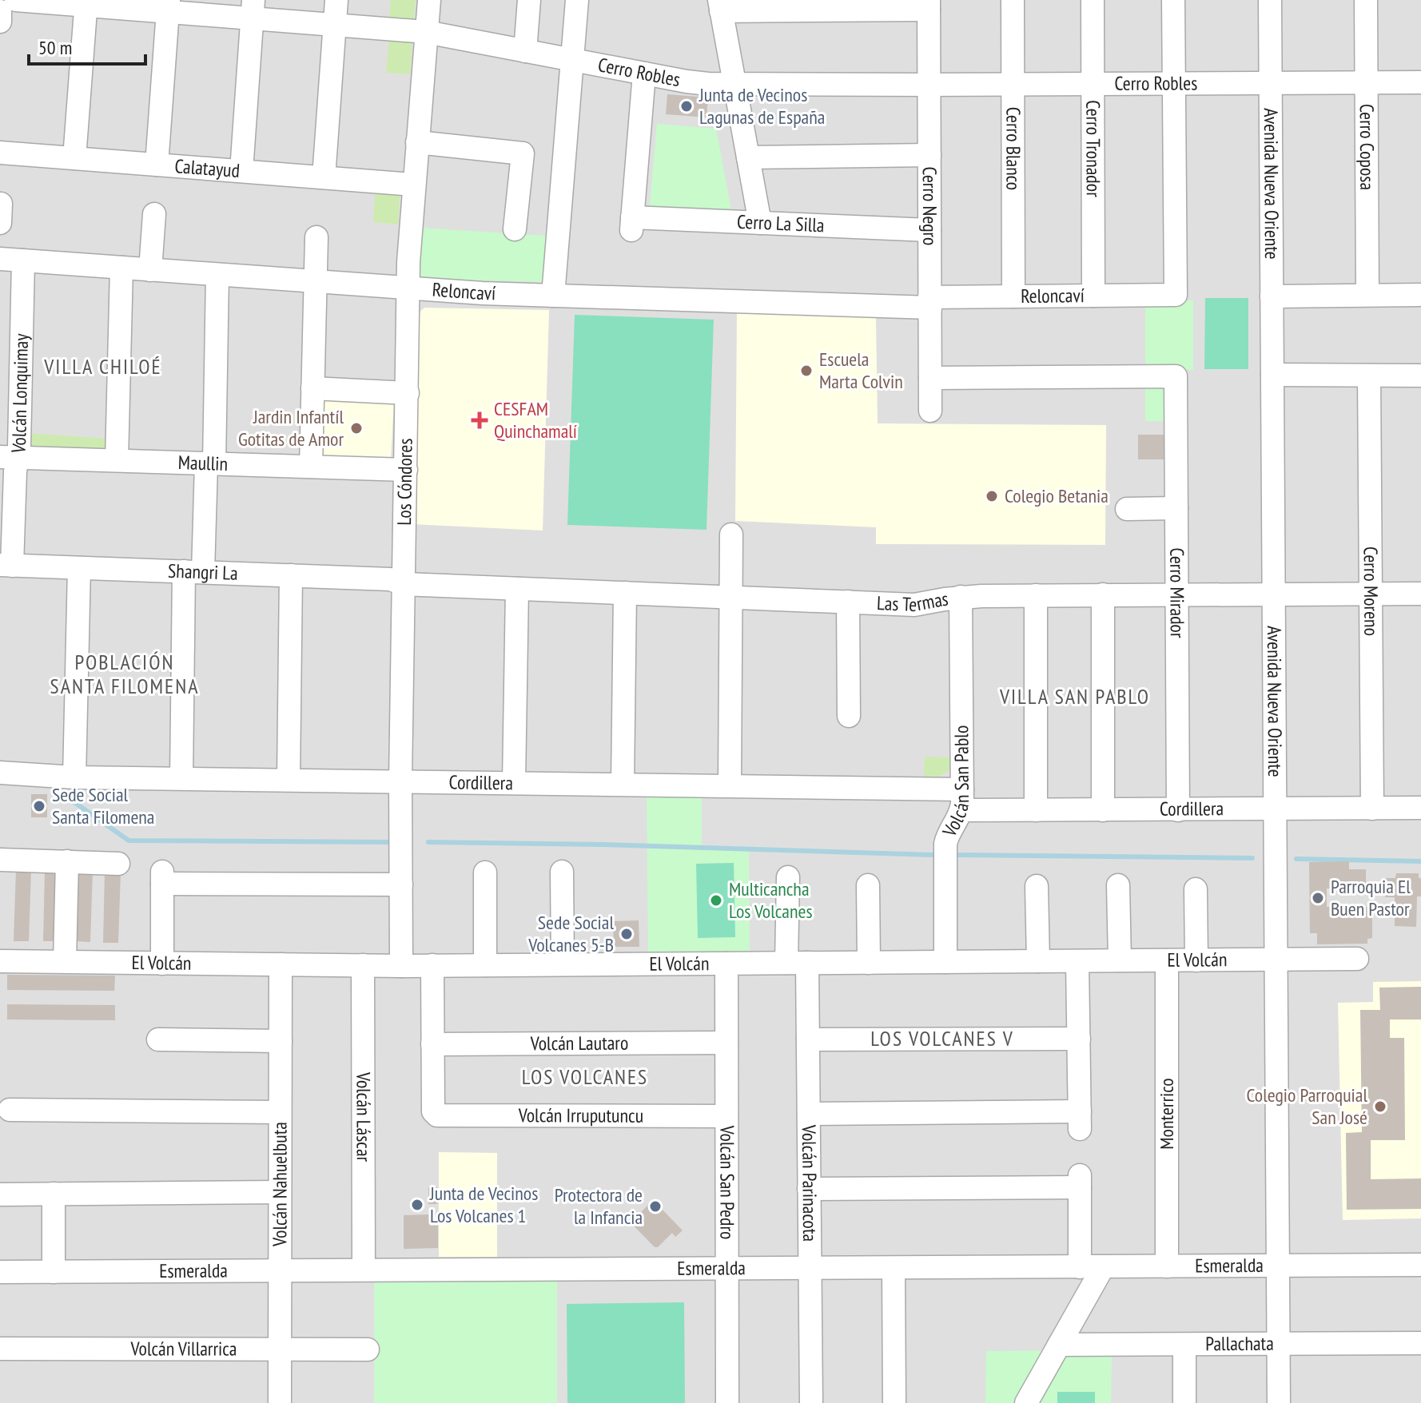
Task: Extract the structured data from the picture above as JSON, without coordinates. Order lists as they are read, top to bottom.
{
  "streets": {
    "street": [
      "Cerro Robles",
      "Cerro Tronador",
      "Cerro Coposa",
      "Cerro Blanco",
      "Calatayud",
      "Avenida Nueva Oriente",
      "Cerro Negro",
      "Cerro La Silla",
      "Reloncaví",
      "Volcán Lonquimay",
      "Maullin",
      "Los Cóndores",
      "Shangri La",
      "Cerro Moreno",
      "Cerro Mirador",
      "Las Termas",
      "Volcán San Pablo",
      "Cordillera",
      "El Volcán",
      "Volcán Lautaro",
      "Monterrico",
      "Volcán Irruputuncu",
      "Volcán Láscar",
      "Volcán San Pedro",
      "Volcán Parinacota",
      "Volcán Nahuelbuta",
      "Esmeralda",
      "Pallachata",
      "Volcán Villarrica"
    ]
  },
  "crossings": [
    ["Cerro Robles", "Cerro Tronador"],
    ["Cerro Robles", "Cerro Coposa"],
    ["Cerro Robles", "Cerro Blanco"],
    ["Cerro Robles", "Avenida Nueva Oriente"],
    ["Cerro Robles", "Cerro Negro"],
    ["Cerro Robles", "Cerro La Silla"],
    ["Cerro Robles", "Reloncaví"],
    ["Cerro Robles", "Los Cóndores"],
    ["Cerro Tronador", "Reloncaví"],
    ["Cerro Blanco", "Reloncaví"],
    ["Calatayud", "Los Cóndores"],
    ["Avenida Nueva Oriente", "Las Termas"],
    ["Avenida Nueva Oriente", "Cordillera"],
    ["Avenida Nueva Oriente", "El Volcán"],
    ["Avenida Nueva Oriente", "Esmeralda"],
    ["Avenida Nueva Oriente", "Pallachata"],
    ["Cerro Negro", "Cerro La Silla"],
    ["Cerro Negro", "Reloncaví"],
    ["Cerro Negro", "Cerro Mirador"],
    ["Reloncaví", "Volcán Lonquimay"],
    ["Reloncaví", "Los Cóndores"],
    ["Volcán Lonquimay", "Maullin"],
    ["Volcán Lonquimay", "Shangri La"],
    ["Maullin", "Los Cóndores"],
    ["Los Cóndores", "Shangri La"],
    ["Los Cóndores", "Las Termas"],
    ["Los Cóndores", "Cordillera"],
    ["Los Cóndores", "El Volcán"],
    ["Shangri La", "Las Termas"],
    ["Cerro Moreno", "Las Termas"],
    ["Cerro Moreno", "Cordillera"],
    ["Cerro Mirador", "Las Termas"],
    ["Cerro Mirador", "Cordillera"],
    ["Las Termas", "Volcán San Pablo"],
    ["Volcán San Pablo", "Cordillera"],
    ["Volcán San Pablo", "El Volcán"],
    ["El Volcán", "Monterrico"],
    ["El Volcán", "Volcán Láscar"],
    ["El Volcán", "Volcán San Pedro"],
    ["El Volcán", "Volcán Parinacota"],
    ["El Volcán", "Volcán Nahuelbuta"],
    ["Volcán Lautaro", "Volcán Irruputuncu"],
    ["Volcán Lautaro", "Volcán San Pedro"],
    ["Monterrico", "Esmeralda"],
    ["Volcán Irruputuncu", "Volcán San Pedro"],
    ["Volcán Láscar", "Esmeralda"],
    ["Volcán San Pedro", "Esmeralda"],
    ["Volcán Parinacota", "Esmeralda"],
    ["Volcán Nahuelbuta", "Esmeralda"],
    ["Volcán Nahuelbuta", "Volcán Villarrica"]
  ],
  "districts": [
    "VILLA CHILOÉ",
    "POBLACIÓN SANTA FILOMENA",
    "VILLA SAN PABLO",
    "LOS VOLCANES V",
    "LOS VOLCANES"
  ],
  "places": {
    "other": [
      "Junta de Vecinos Lagunas de España",
      "Escuela Marta Colvin",
      "Jardin Infantíl Gotitas de Amor",
      "Colegio Betania",
      "Sede Social Santa Filomena",
      "Parroquia El Buen Pastor",
      "Multicancha Los Volcanes",
      "Sede Social Volcanes 5-B",
      "Colegio Parroquial San José",
      "Junta de Vecinos Los Volcanes 1",
      "Protectora de la Infancia"
    ],
    "health": ["CESFAM Quinchamalí"]
  },
  "scale_bar": "50 m"
}
